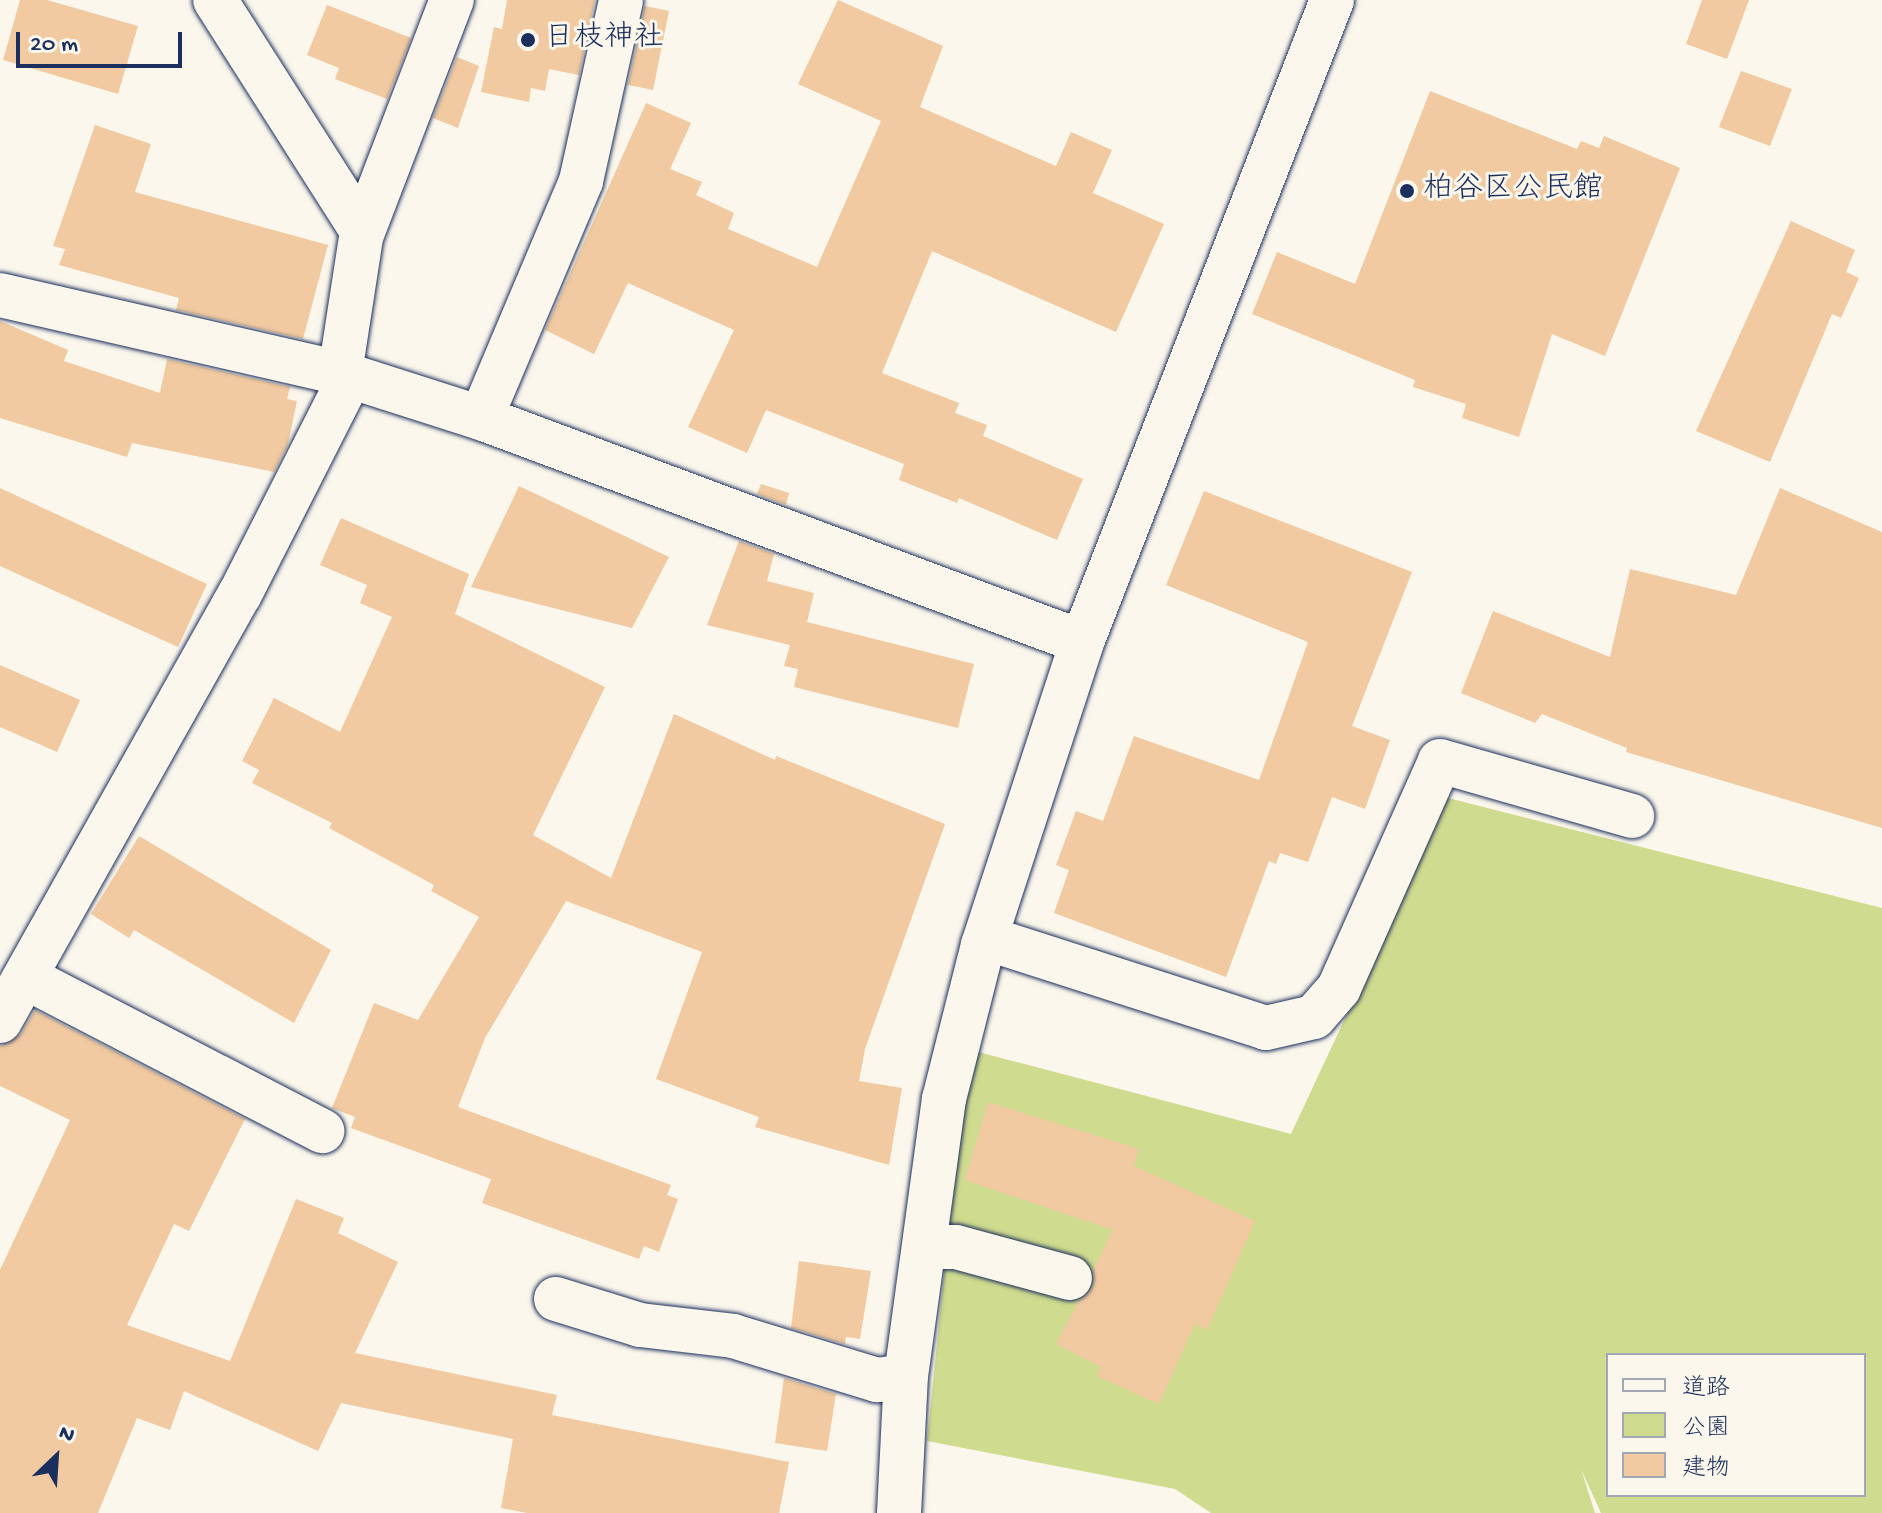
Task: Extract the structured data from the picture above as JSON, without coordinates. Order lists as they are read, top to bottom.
{
  "places": ["日枝神社", "柏谷区公民館"],
  "legend": ["道路", "公園", "建物"],
  "scale_bar": "20 m",
  "north": "top right"
}
